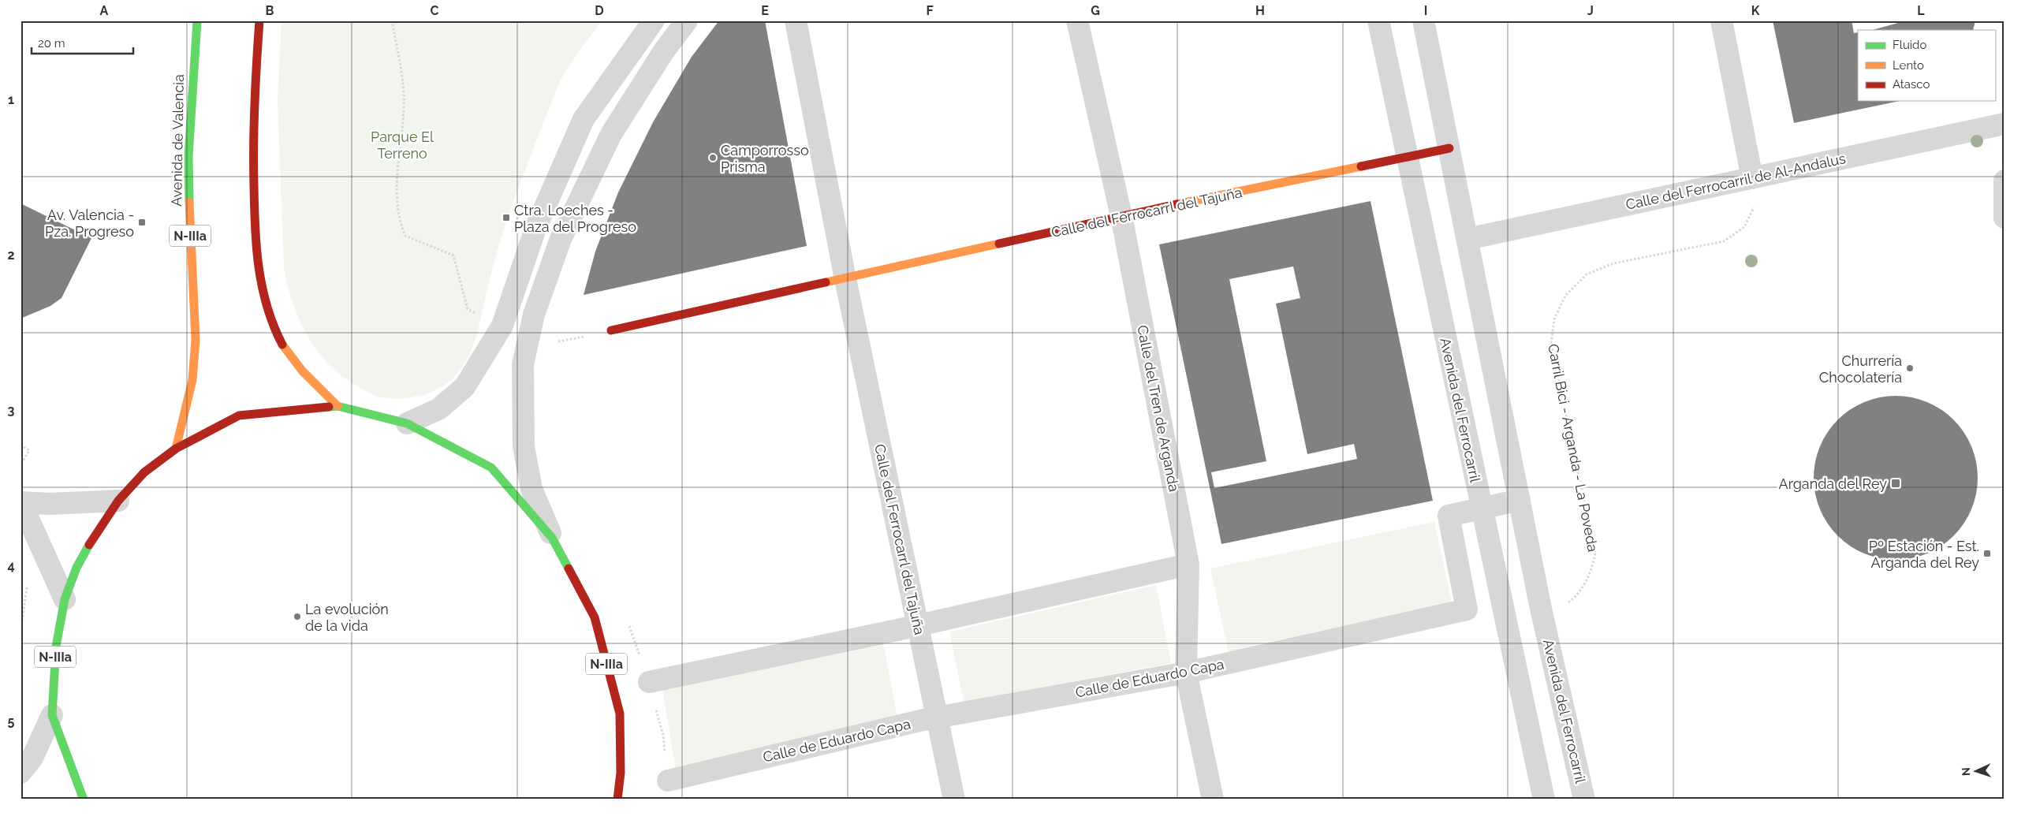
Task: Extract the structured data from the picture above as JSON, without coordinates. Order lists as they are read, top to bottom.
{
  "streets": {
    "main road": ["Avenida de Valencia", "Calle del Ferrocarrl del Tajuña", "N-IIIa"],
    "street": [
      "Calle del Ferrocarril de Al-Andalus",
      "Calle del Tren de Arganda",
      "Avenida del Ferrocarril",
      "Calle de Eduardo Capa"
    ],
    "path": ["Carril Bici - Arganda - La Poveda"]
  },
  "crossings": [
    ["Avenida de Valencia", "N-IIIa"],
    ["Calle del Ferrocarril de Al-Andalus", "Avenida del Ferrocarril"],
    ["Calle del Ferrocarril de Al-Andalus", "Carril Bici - Arganda - La Poveda"],
    ["Calle del Ferrocarrl del Tajuña", "Calle del Tren de Arganda"],
    ["Calle del Ferrocarrl del Tajuña", "Avenida del Ferrocarril"],
    ["Calle del Ferrocarrl del Tajuña", "Calle de Eduardo Capa"],
    ["Calle del Tren de Arganda", "Calle de Eduardo Capa"],
    ["Avenida del Ferrocarril", "Carril Bici - Arganda - La Poveda"],
    ["Avenida del Ferrocarril", "Calle de Eduardo Capa"]
  ],
  "parks": ["Parque El Terreno"],
  "places": {
    "other": ["Camporrosso Prisma", "Churrería Chocolatería", "La evolución de la vida"],
    "transit": [
      "Ctra. Loeches - Plaza del Progreso",
      "Av. Valencia - Pza. Progreso",
      "Arganda del Rey",
      "Pº Estación - Est. Arganda del Rey"
    ]
  },
  "legend": ["Fluido", "Lento", "Atasco"],
  "scale_bar": "20 m",
  "north": "left",
  "grid": {
    "columns": [
      "A",
      "B",
      "C",
      "D",
      "E",
      "F",
      "G",
      "H",
      "I",
      "J",
      "K",
      "L"
    ],
    "rows": [
      "1",
      "2",
      "3",
      "4",
      "5"
    ]
  }
}
